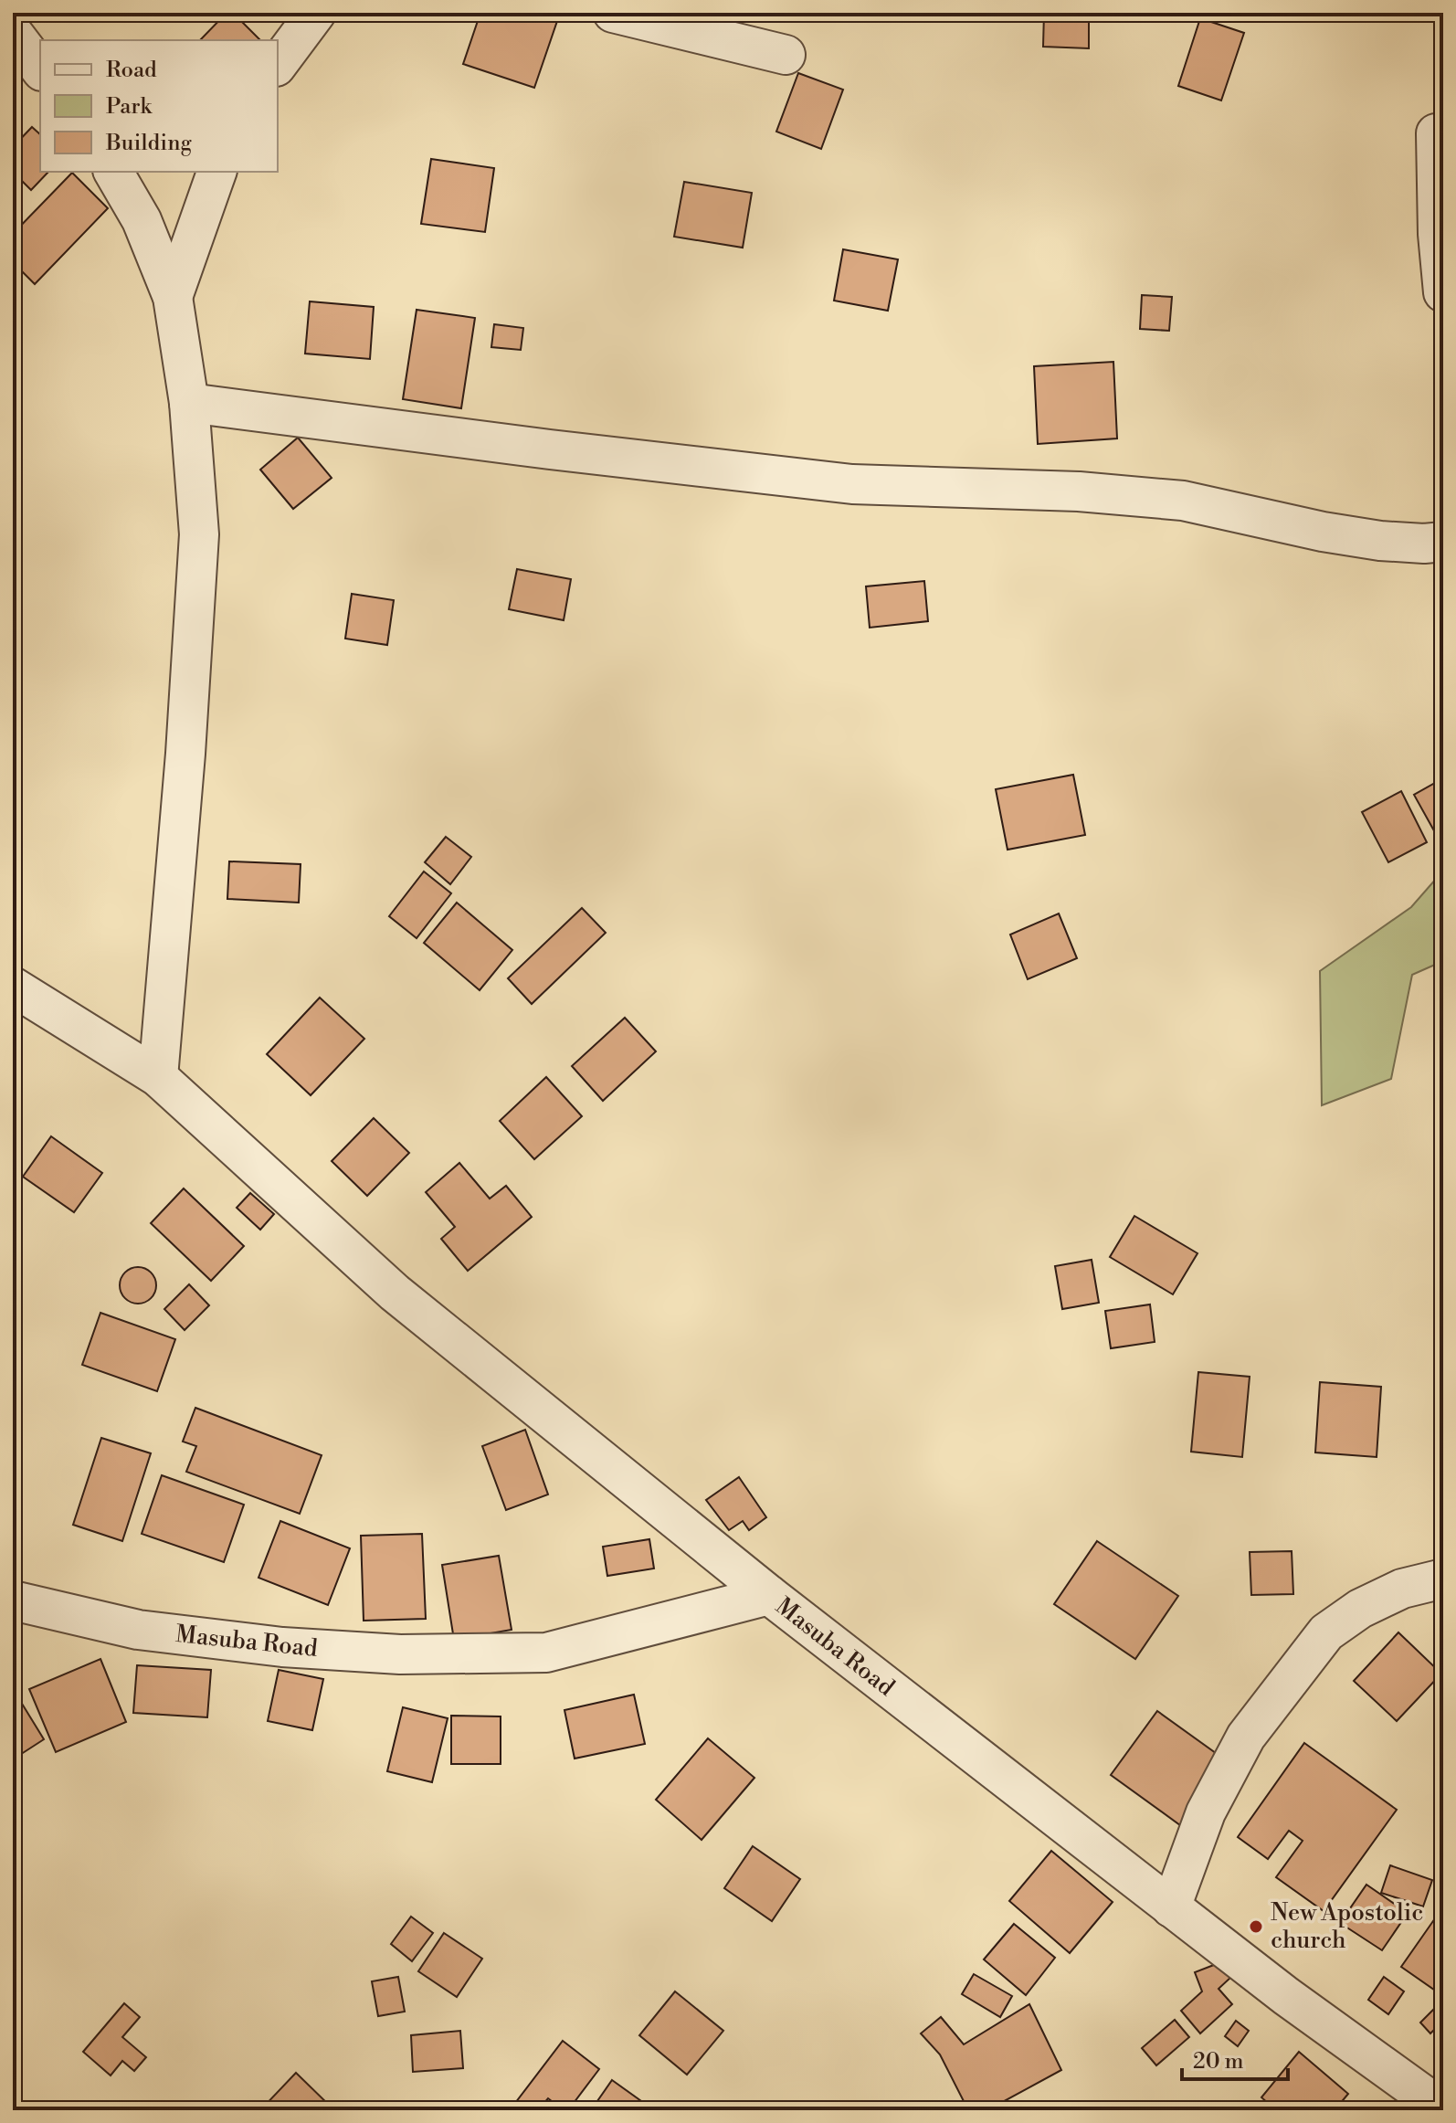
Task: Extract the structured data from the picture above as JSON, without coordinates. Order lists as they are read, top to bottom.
{
  "streets": {
    "street": ["Masuba Road"]
  },
  "places": ["New Apostolic church"],
  "legend": ["Road", "Park", "Building"],
  "scale_bar": "20 m"
}
